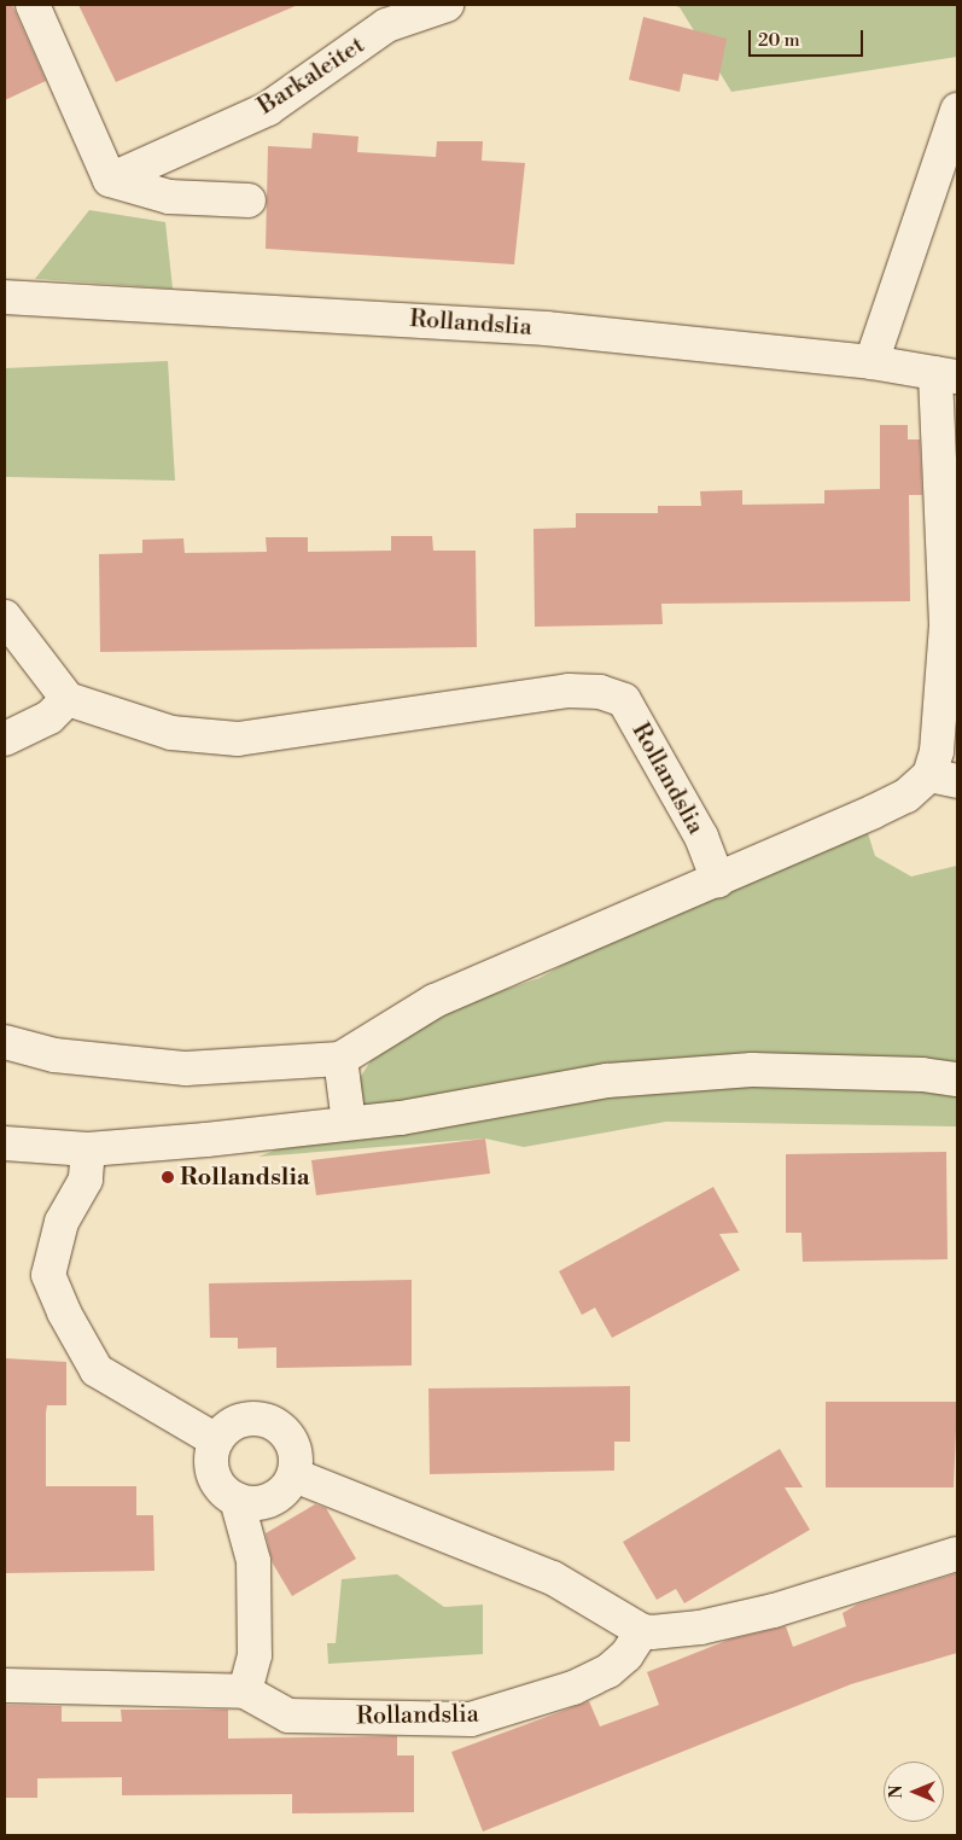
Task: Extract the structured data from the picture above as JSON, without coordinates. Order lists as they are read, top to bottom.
{
  "streets": {
    "street": ["Barkaleitet", "Rollandslia"]
  },
  "places": ["Rollandslia"],
  "scale_bar": "20 m",
  "north": "left"
}
